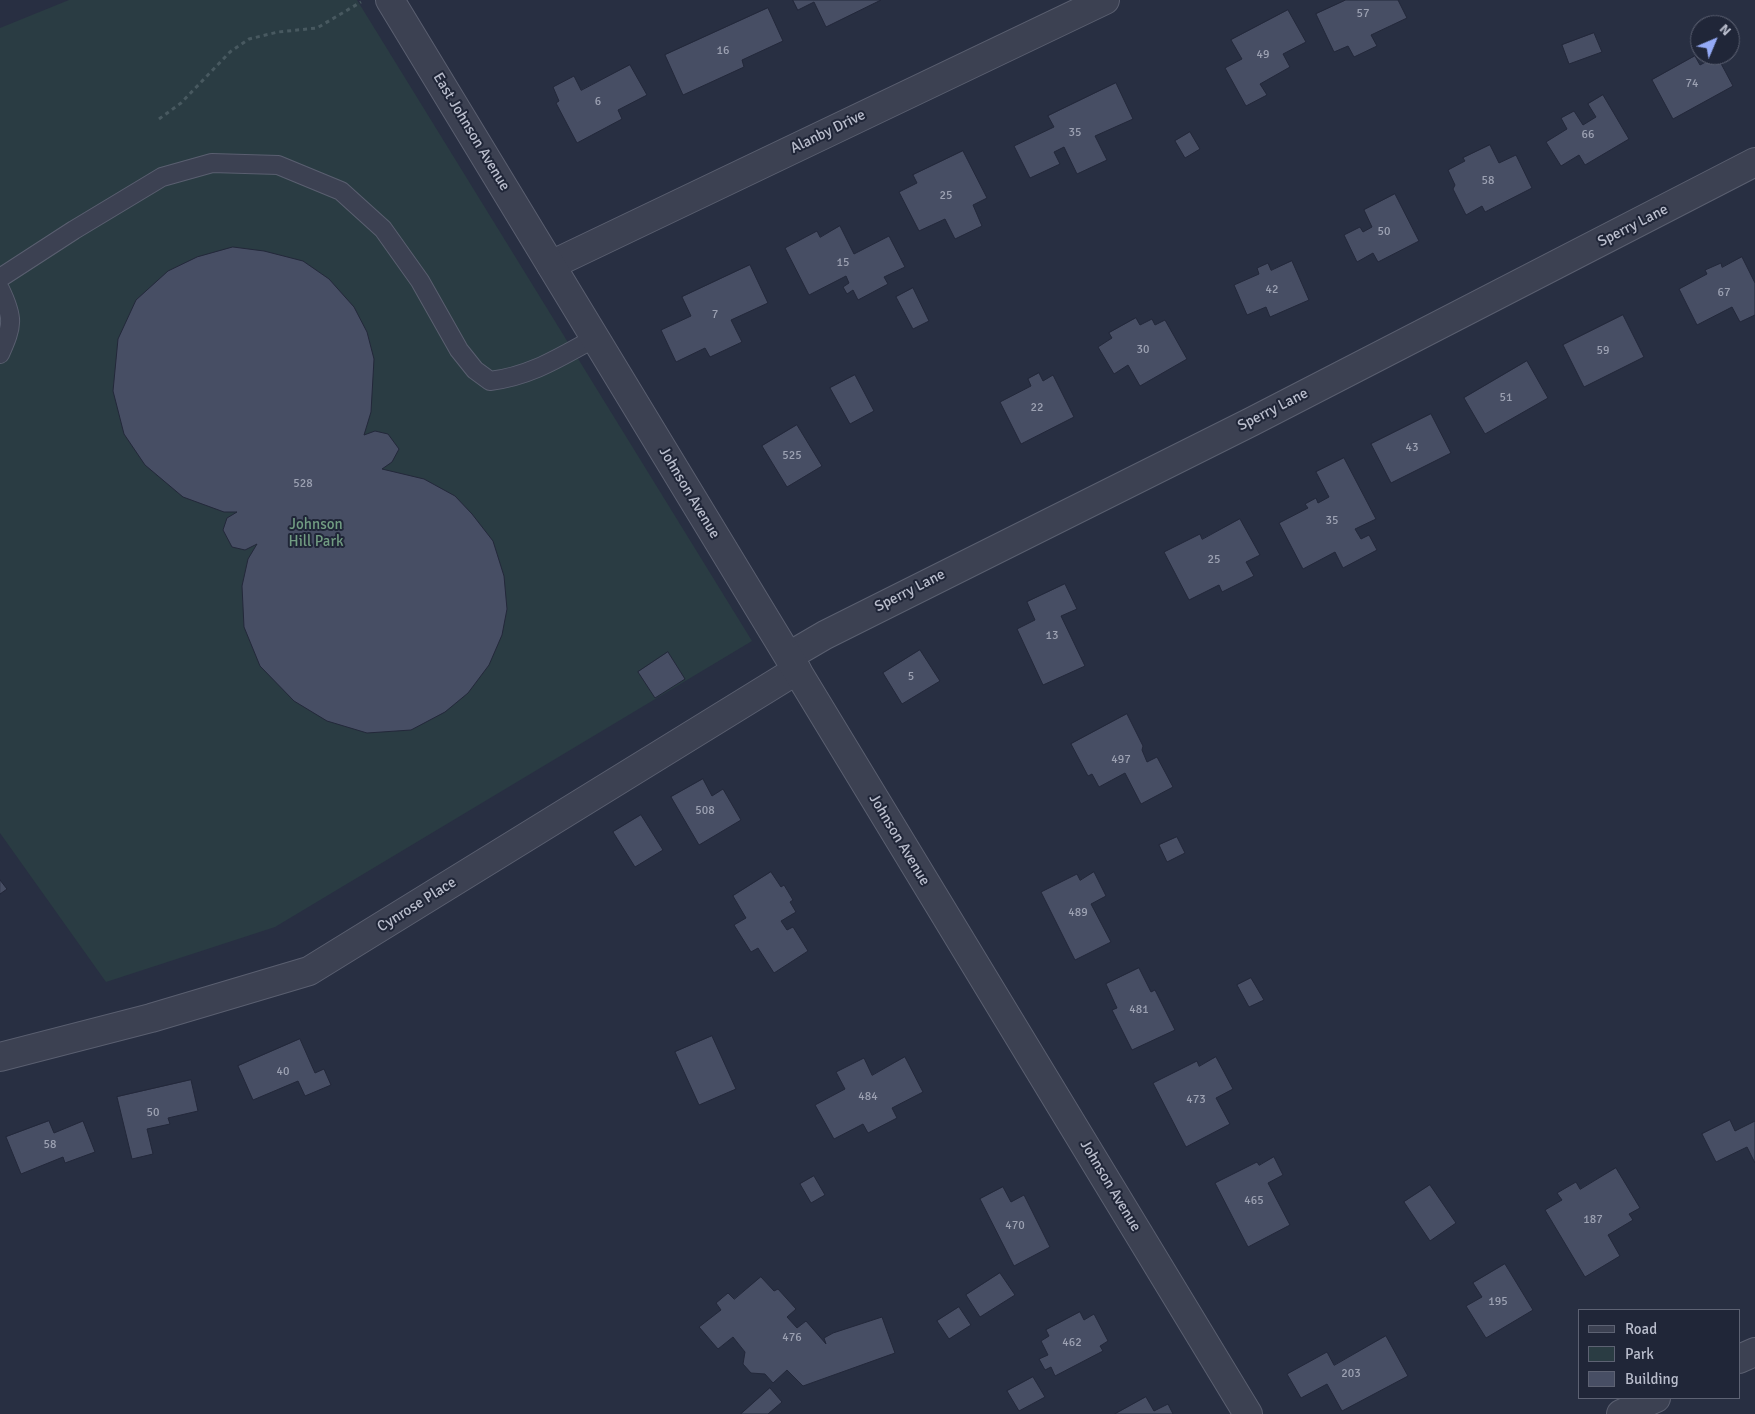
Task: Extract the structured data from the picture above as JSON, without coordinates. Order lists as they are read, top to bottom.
{
  "streets": {
    "street": [
      "East Johnson Avenue",
      "Alanby Drive",
      "Sperry Lane",
      "Johnson Avenue",
      "Cynrose Place"
    ]
  },
  "crossings": [
    ["East Johnson Avenue", "Alanby Drive"],
    ["East Johnson Avenue", "Johnson Avenue"],
    ["Alanby Drive", "Johnson Avenue"],
    ["Sperry Lane", "Johnson Avenue"],
    ["Sperry Lane", "Cynrose Place"],
    ["Johnson Avenue", "Cynrose Place"]
  ],
  "parks": ["Johnson Hill Park"],
  "house_numbers": [
    "57",
    "16",
    "49",
    "74",
    "6",
    "35",
    "66",
    "58",
    "25",
    "50",
    "15",
    "42",
    "67",
    "7",
    "30",
    "59",
    "51",
    "22",
    "43",
    "525",
    "528",
    "35",
    "25",
    "13",
    "5",
    "497",
    "508",
    "489",
    "481",
    "40",
    "484",
    "473",
    "50",
    "58",
    "465",
    "187",
    "470",
    "195",
    "476",
    "462",
    "203"
  ],
  "legend": ["Road", "Park", "Building"],
  "north": "top right"
}
